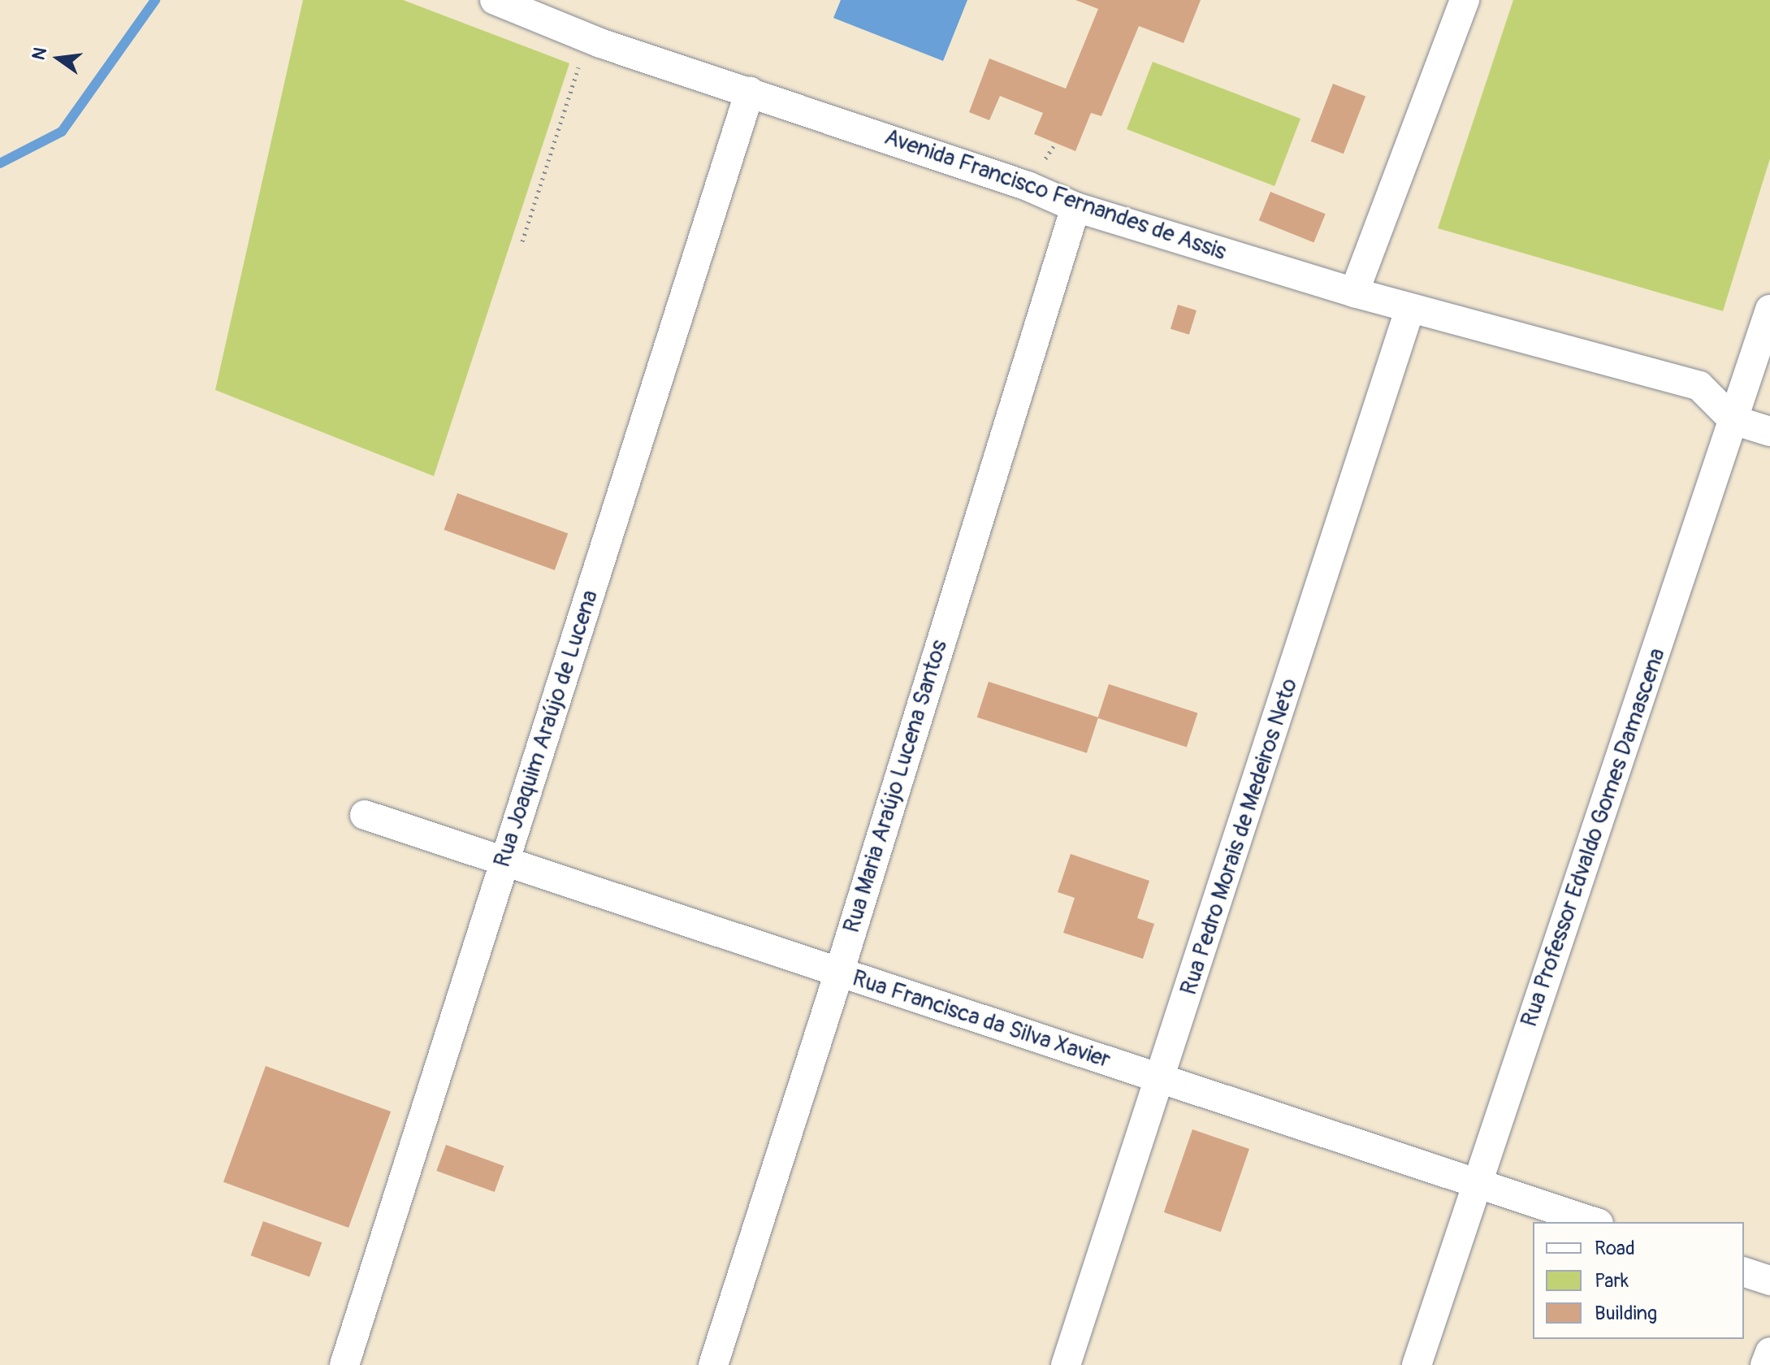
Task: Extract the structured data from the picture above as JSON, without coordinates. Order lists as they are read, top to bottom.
{
  "streets": {
    "street": [
      "Avenida Francisco Fernandes de Assis",
      "Rua Joaquim Araújo de Lucena",
      "Rua Maria Araújo Lucena Santos",
      "Rua Pedro Morais de Medeiros Neto",
      "Rua Professor Edvaldo Gomes Damascena",
      "Rua Francisca da Silva Xavier"
    ]
  },
  "crossings": [
    ["Avenida Francisco Fernandes de Assis", "Rua Joaquim Araújo de Lucena"],
    ["Avenida Francisco Fernandes de Assis", "Rua Maria Araújo Lucena Santos"],
    ["Avenida Francisco Fernandes de Assis", "Rua Pedro Morais de Medeiros Neto"],
    ["Avenida Francisco Fernandes de Assis", "Rua Professor Edvaldo Gomes Damascena"],
    ["Rua Joaquim Araújo de Lucena", "Rua Francisca da Silva Xavier"],
    ["Rua Maria Araújo Lucena Santos", "Rua Francisca da Silva Xavier"],
    ["Rua Pedro Morais de Medeiros Neto", "Rua Francisca da Silva Xavier"],
    ["Rua Professor Edvaldo Gomes Damascena", "Rua Francisca da Silva Xavier"]
  ],
  "legend": ["Road", "Park", "Building"],
  "north": "left"
}
